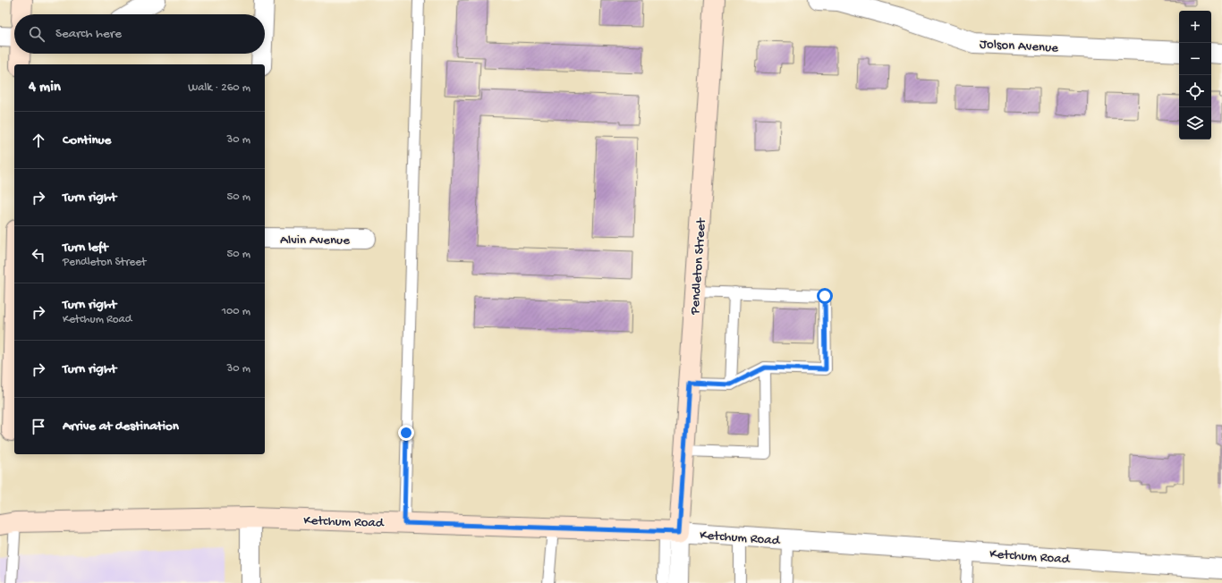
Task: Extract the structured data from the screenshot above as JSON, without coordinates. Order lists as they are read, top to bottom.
{
  "streets": {
    "main road": ["Pendleton Street", "Ketchum Road"],
    "street": ["Jolson Avenue", "Alvin Avenue"]
  },
  "crossings": [
    ["Pendleton Street", "Ketchum Road"]
  ],
  "page": {
    "map_buttons": ["+", "−"],
    "search": "Search here",
    "heading": ["4 min", "Walk · 260 m"],
    "list": [
      ["Continue", "30 m"],
      ["Turn right", "50 m"],
      ["Turn left", "Pendleton Street", "50 m"],
      ["Turn right", "Ketchum Road", "100 m"],
      ["Turn right", "30 m"],
      "Arrive at destination"
    ]
  }
}
